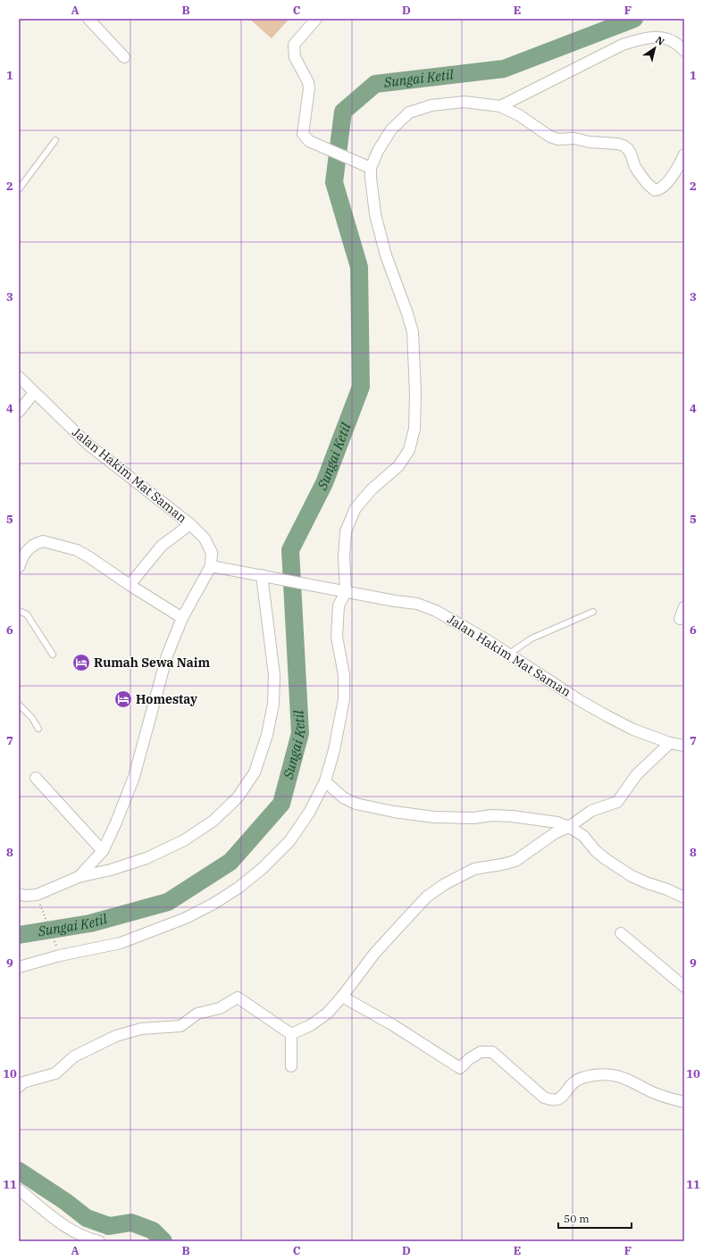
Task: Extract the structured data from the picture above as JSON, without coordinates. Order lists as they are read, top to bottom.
{
  "streets": {
    "street": ["Jalan Hakim Mat Saman"]
  },
  "water": ["Sungai Ketil"],
  "places": {
    "hotel": ["Rumah Sewa Naim", "Homestay"]
  },
  "scale_bar": "50 m",
  "north": "top right",
  "grid": {
    "columns": [
      "A",
      "B",
      "C",
      "D",
      "E",
      "F"
    ],
    "rows": [
      "1",
      "2",
      "3",
      "4",
      "5",
      "6",
      "7",
      "8",
      "9",
      "10",
      "11"
    ]
  }
}
